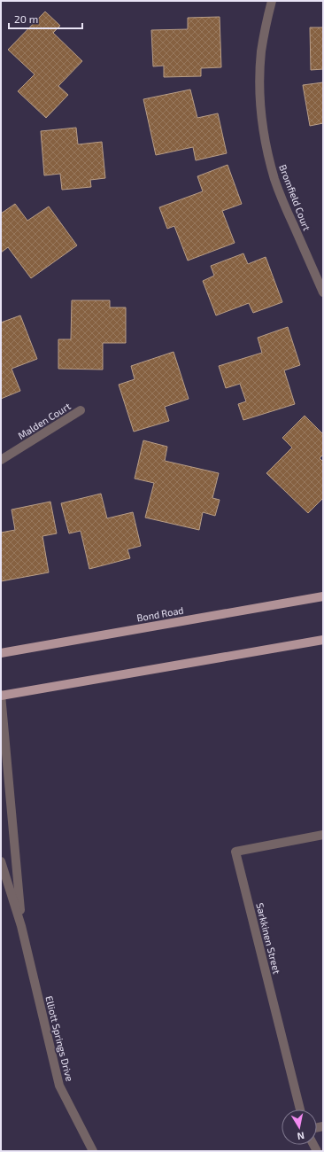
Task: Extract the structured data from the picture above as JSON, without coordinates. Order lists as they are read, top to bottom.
{
  "streets": {
    "main road": ["Bond Road"],
    "street": [
      "Bromfield Court",
      "Malden Court",
      "Sarkkinen Street",
      "Elliott Springs Drive"
    ]
  },
  "scale_bar": "20 m",
  "north": "bottom"
}
